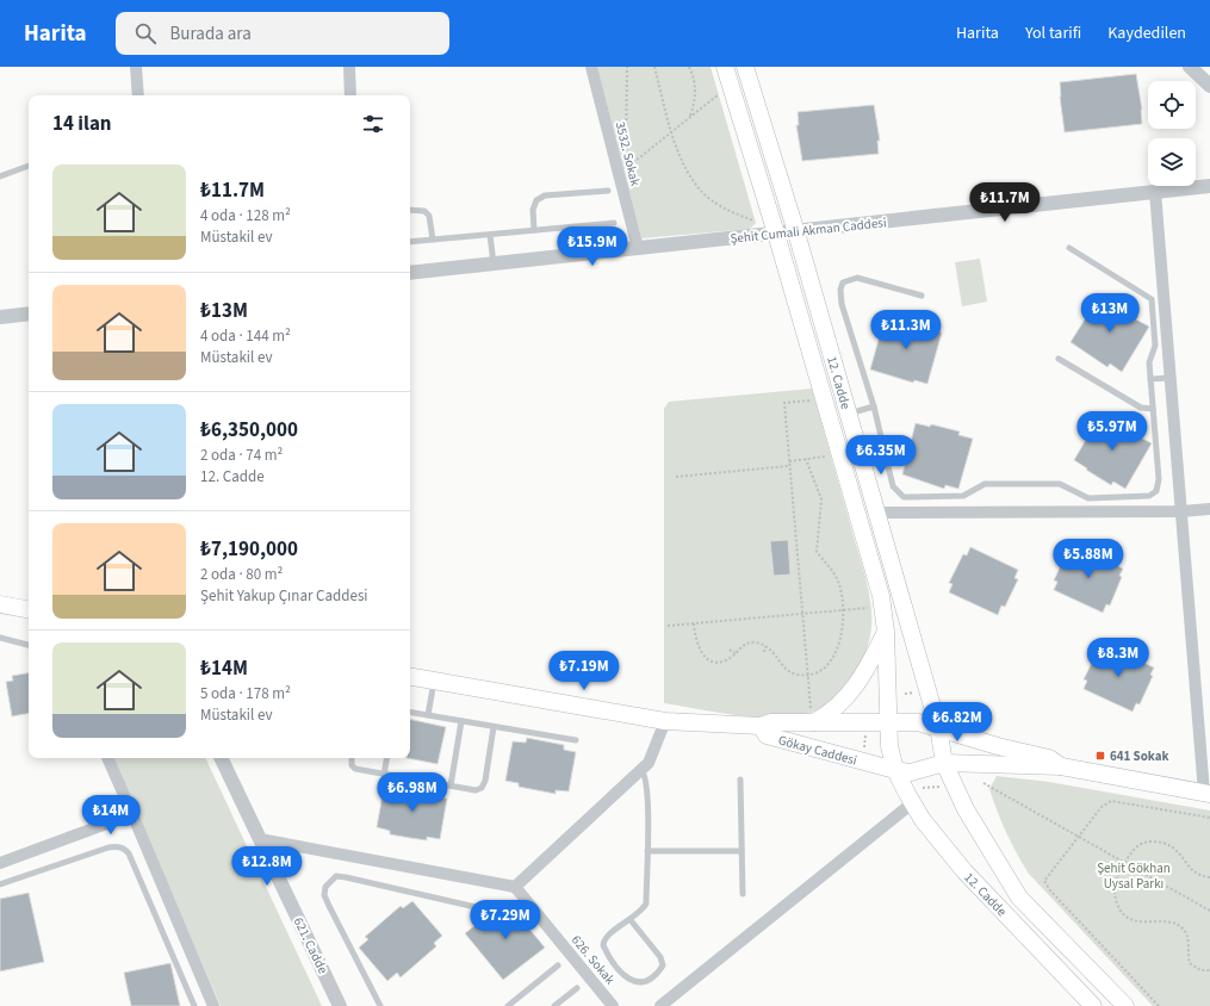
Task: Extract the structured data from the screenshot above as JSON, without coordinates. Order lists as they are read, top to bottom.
{
  "streets": {
    "main road": ["12. Cadde", "Gökay Caddesi"],
    "street": [
      "3532. Sokak",
      "Şehit Cumali Akman Caddesi",
      "621. Cadde",
      "626. Sokak"
    ]
  },
  "crossings": [
    ["3532. Sokak", "Şehit Cumali Akman Caddesi"],
    ["Şehit Cumali Akman Caddesi", "12. Cadde"],
    ["12. Cadde", "Gökay Caddesi"]
  ],
  "parks": ["Şehit Gökhan Uysal Parkı"],
  "places": {
    "transit": ["641 Sokak"]
  },
  "page": {
    "header": "Harita",
    "search": "Burada ara",
    "nav": ["Harita", "Yol tarifi", "Kaydedilen"],
    "heading": "14 ilan",
    "list": [
      {
        "name": "₺11.7M",
        "note": "4 oda · 128 m² · Müstakil ev"
      },
      {
        "name": "₺13M",
        "note": "4 oda · 144 m² · Müstakil ev"
      },
      {
        "name": "₺6,350,000",
        "note": "2 oda · 74 m² · 12. Cadde"
      },
      {
        "name": "₺7,190,000",
        "note": "2 oda · 80 m² · Şehit Yakup Çınar Caddesi"
      },
      {
        "name": "₺14M",
        "note": "5 oda · 178 m² · Müstakil ev"
      }
    ],
    "price": [
      "₺11.7M",
      "₺15.9M",
      "₺13M",
      "₺11.3M",
      "₺5.97M",
      "₺6.35M",
      "₺5.88M",
      "₺8.3M",
      "₺7.19M",
      "₺6.82M",
      "₺6.98M",
      "₺14M",
      "₺12.8M",
      "₺7.29M"
    ]
  }
}
